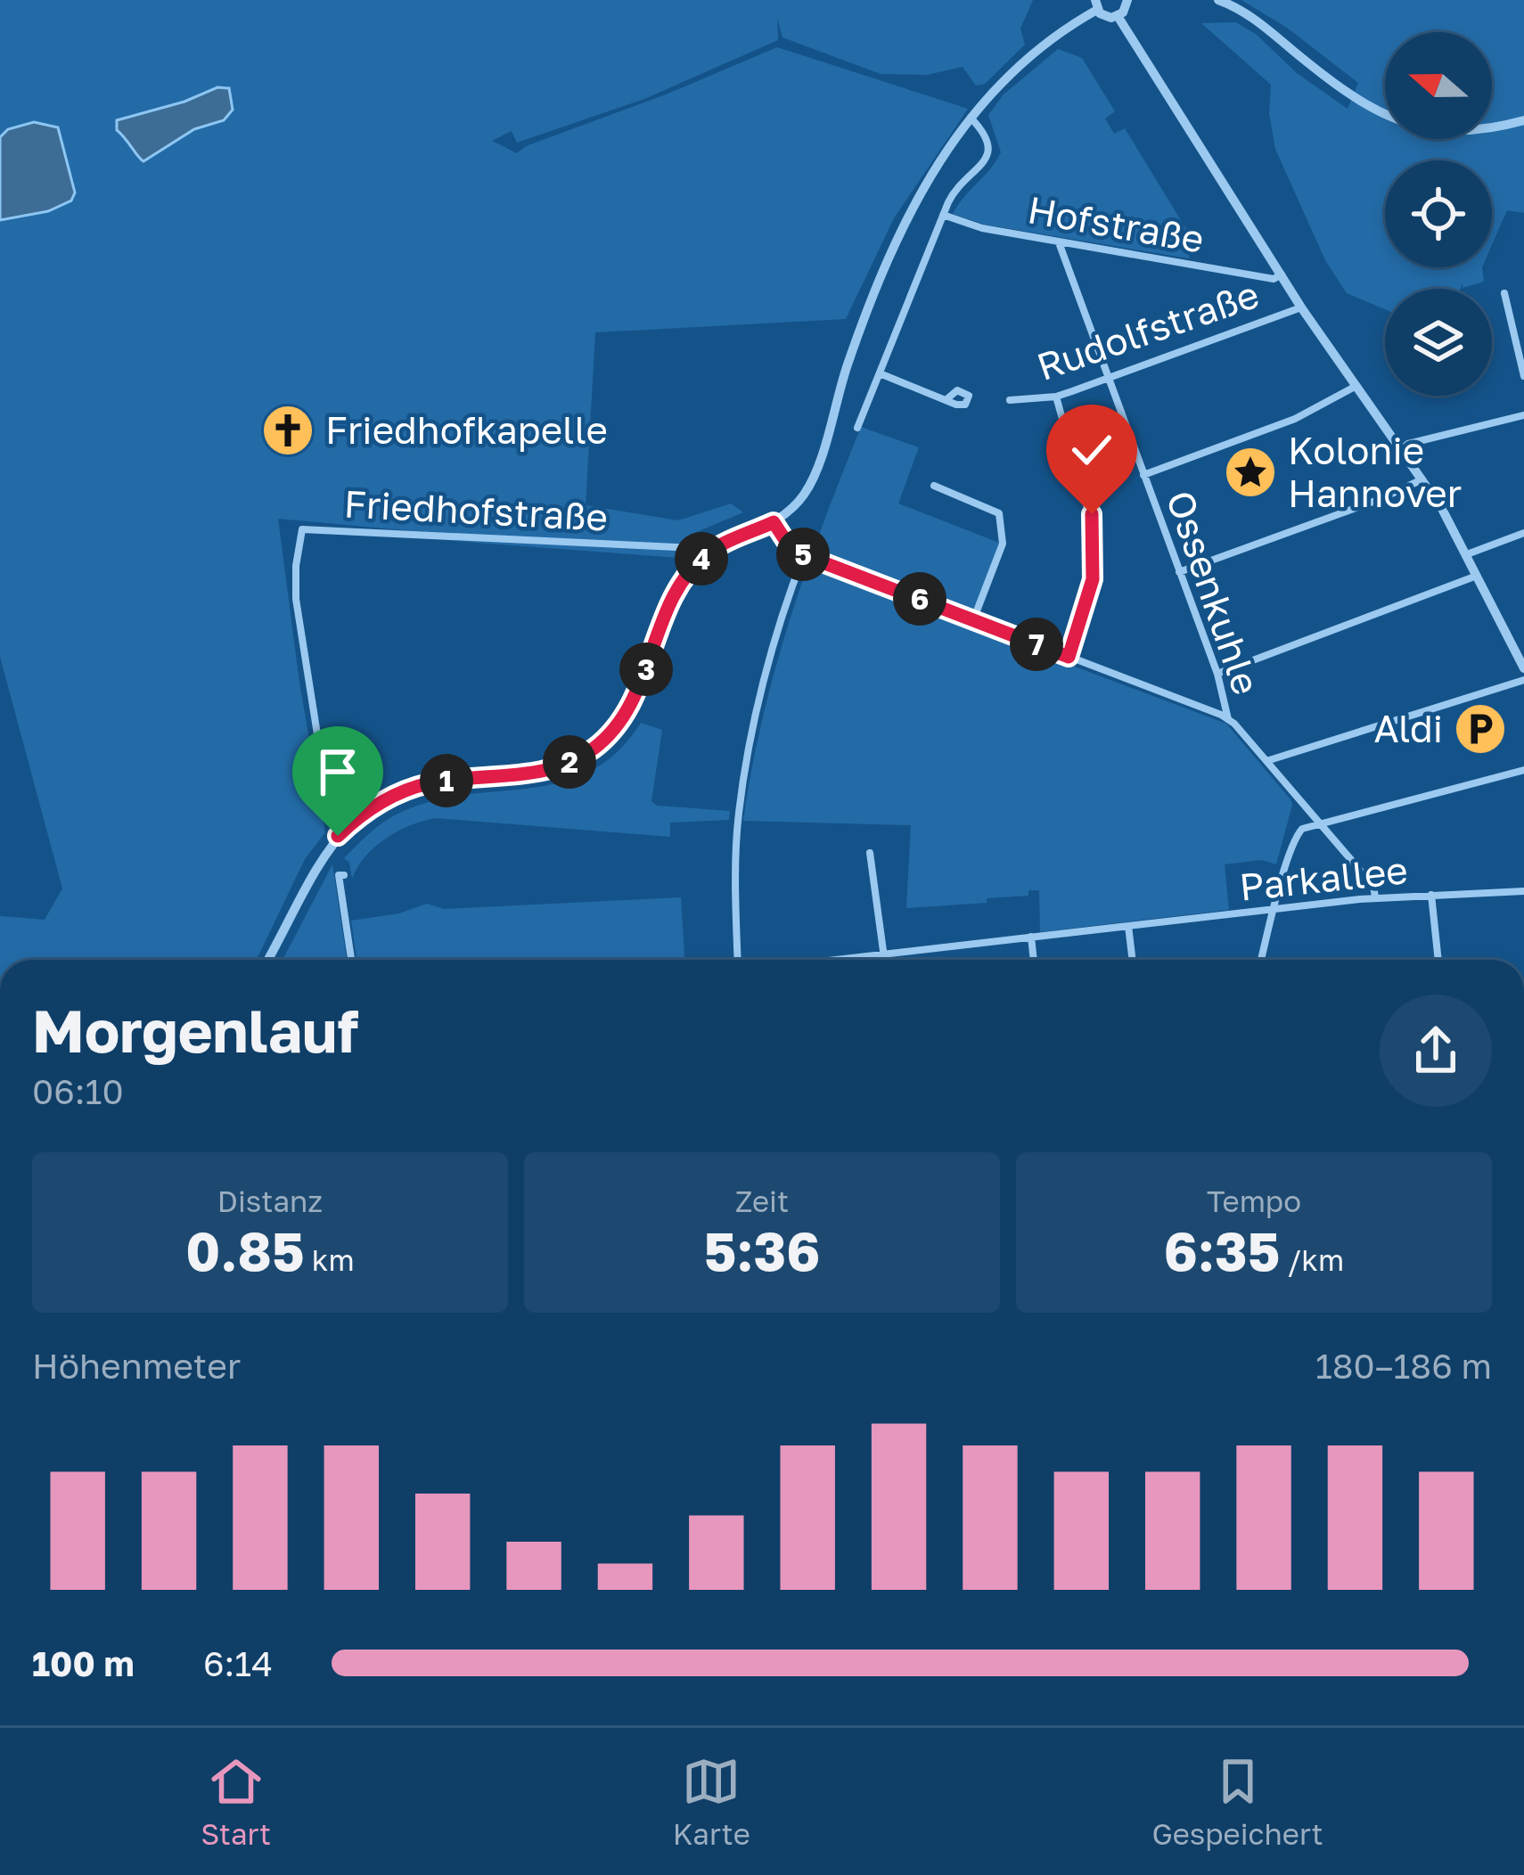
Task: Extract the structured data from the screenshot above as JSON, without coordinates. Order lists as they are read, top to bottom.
{
  "streets": {
    "street": [
      "Hofstraße",
      "Rudolfstraße",
      "Friedhofstraße",
      "Ossenkuhle",
      "Parkallee"
    ]
  },
  "crossings": [
    ["Hofstraße", "Ossenkuhle"],
    ["Rudolfstraße", "Ossenkuhle"]
  ],
  "places": {
    "church": ["Friedhofkapelle"],
    "place": ["Kolonie Hannover"],
    "parking": ["Aldi"]
  },
  "north": "left",
  "page": {
    "pins": [
      "5",
      "4",
      "6",
      "7",
      "3",
      "2",
      "1"
    ],
    "heading": ["Morgenlauf", "06:10"],
    "stats": [
      ["Distanz", "0.85 km"],
      ["Zeit", "5:36"],
      ["Tempo", "6:35 /km"]
    ],
    "chart": ["Höhenmeter", "180–186 m"],
    "list": [
      {
        "name": "100 m",
        "note": "6:14"
      }
    ],
    "tabs": ["Start", "Karte", "Gespeichert"]
  }
}
